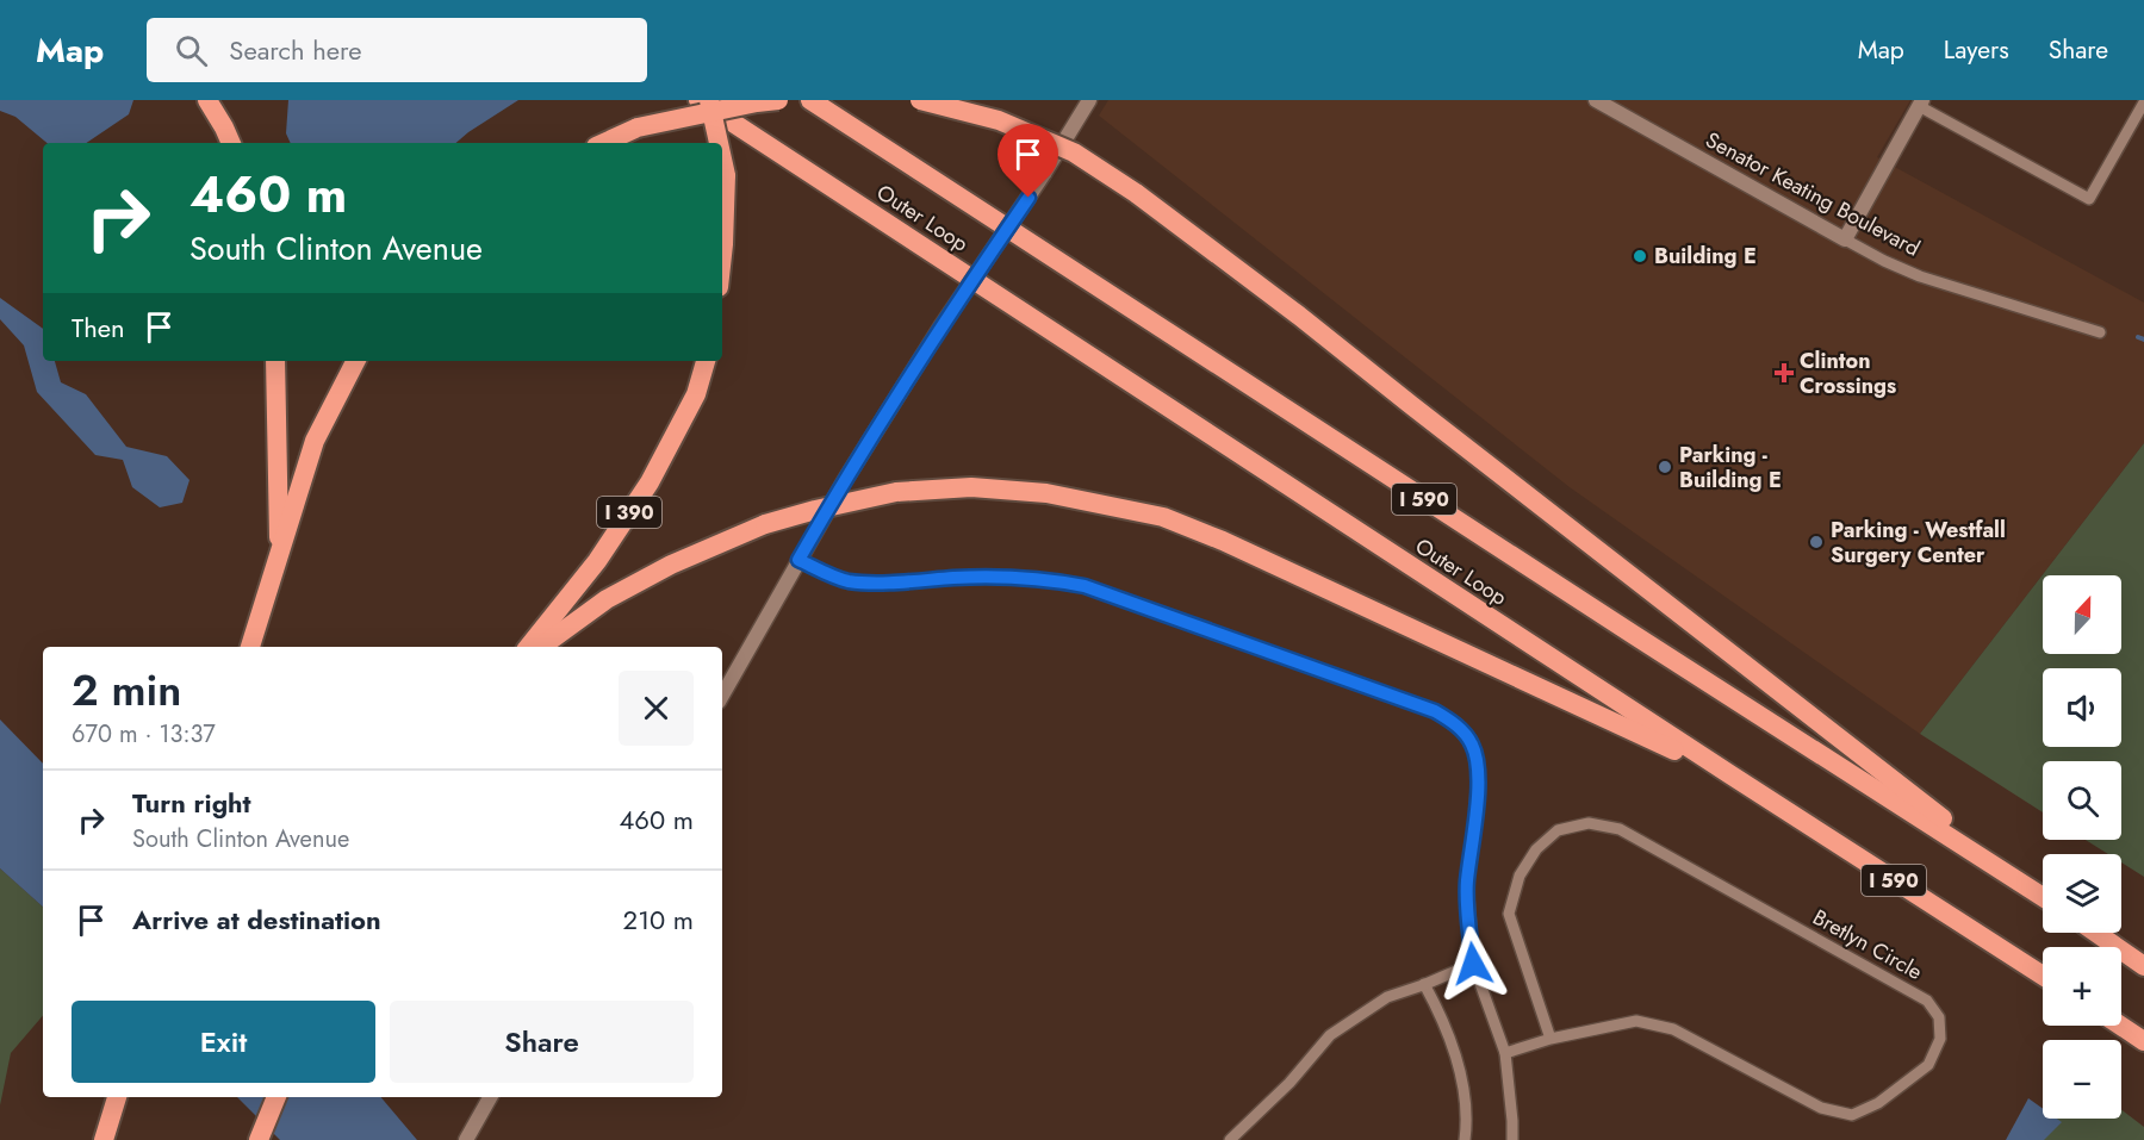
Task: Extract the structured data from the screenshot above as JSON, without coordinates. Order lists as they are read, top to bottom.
{
  "streets": {
    "highway": ["Outer Loop", "I 590", "I 390"],
    "street": ["Senator Keating Boulevard", "Bretlyn Circle"]
  },
  "places": {
    "other": ["Building E", "Parking - Building E", "Parking - Westfall Surgery Center"],
    "health": ["Clinton Crossings"]
  },
  "north": "top",
  "page": {
    "header": "Map",
    "search": "Search here",
    "nav": ["Map", "Layers", "Share"],
    "turn": ["460 m", "South Clinton Avenue"],
    "then": "Then",
    "map_buttons": ["+", "−"],
    "heading": ["2 min", "670 m · 13:37"],
    "list": [
      {
        "name": "Turn right",
        "note": "South Clinton Avenue",
        "value": "460 m"
      },
      {
        "name": "Arrive at destination",
        "value": "210 m"
      }
    ],
    "buttons": ["Exit", "Share"]
  }
}
